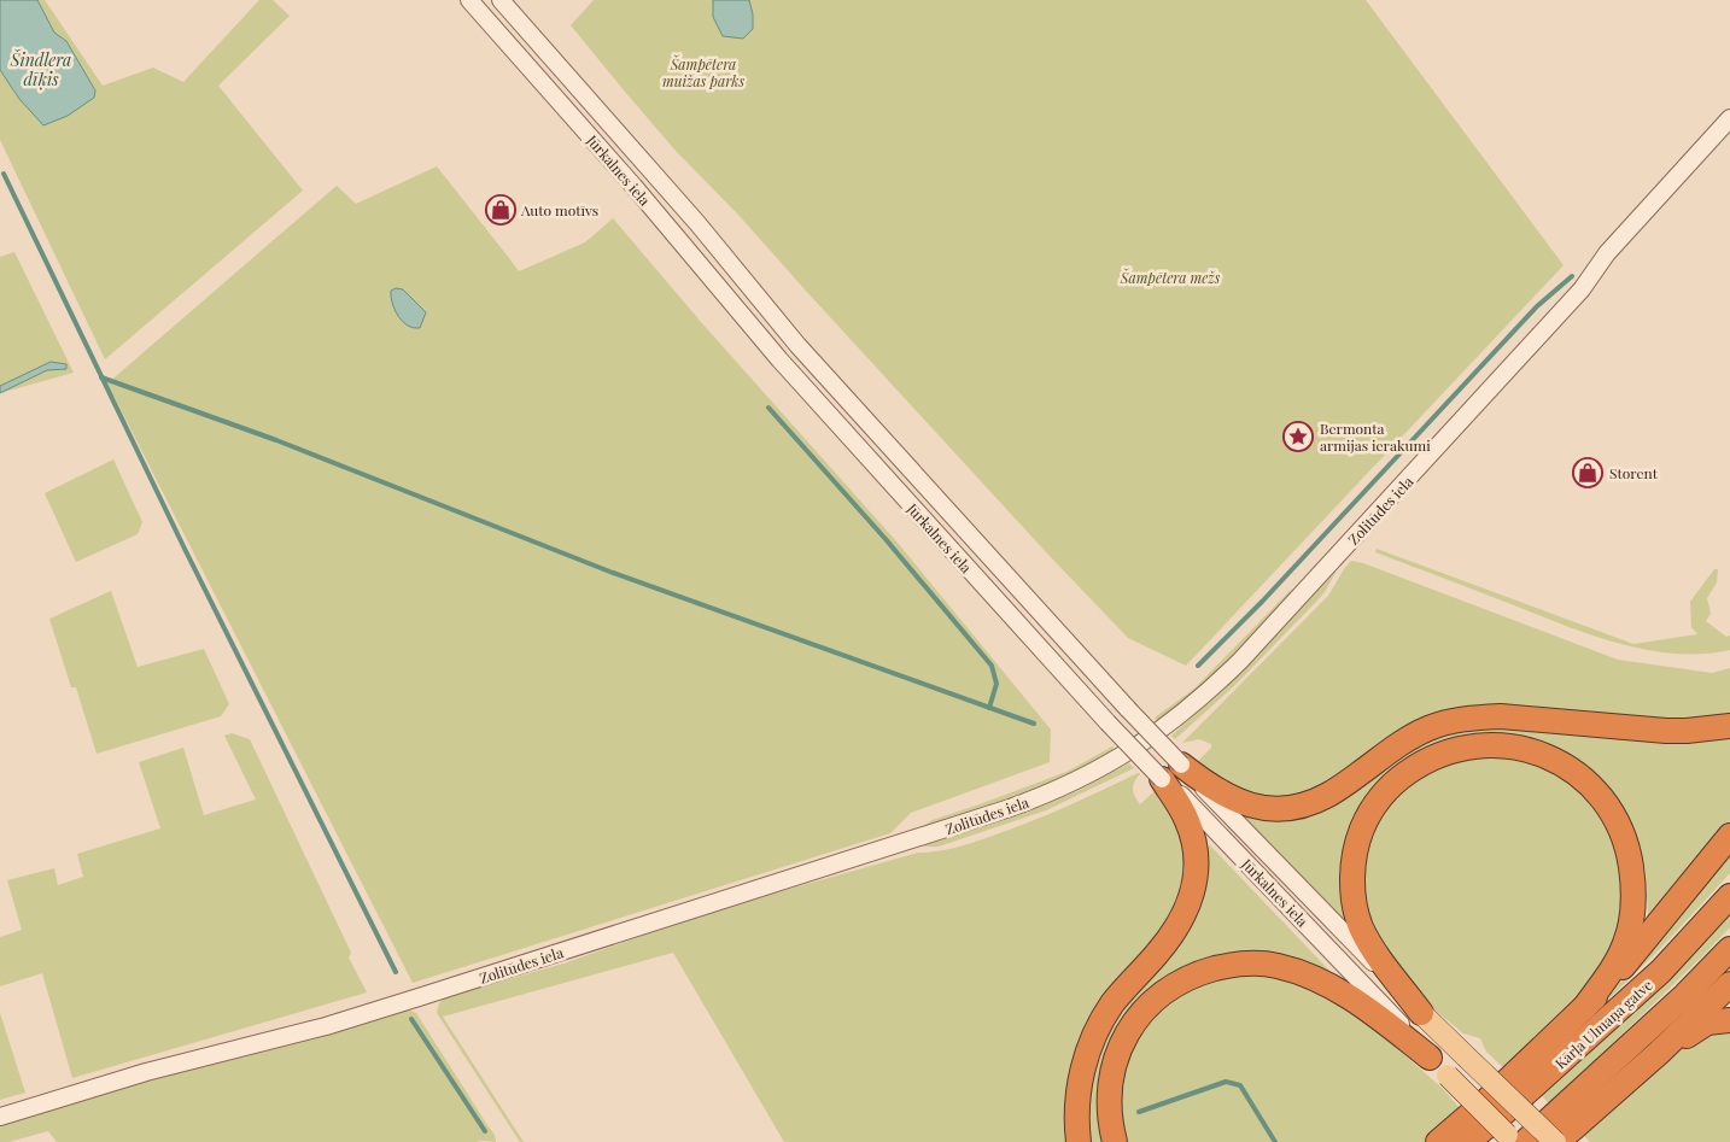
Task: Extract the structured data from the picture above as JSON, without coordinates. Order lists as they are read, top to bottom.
{
  "streets": {
    "highway": ["Kārļa Ulmaņa gatve"],
    "street": ["Jūrkalnes iela", "Zolitūdes iela"]
  },
  "water": ["Šindlera dīķis"],
  "parks": ["Šampētera muižas parks", "Šampētera mežs"],
  "places": {
    "shop": ["Auto motīvs", "Storent"],
    "place": ["Bermonta armijas ierakumi"]
  }
}
